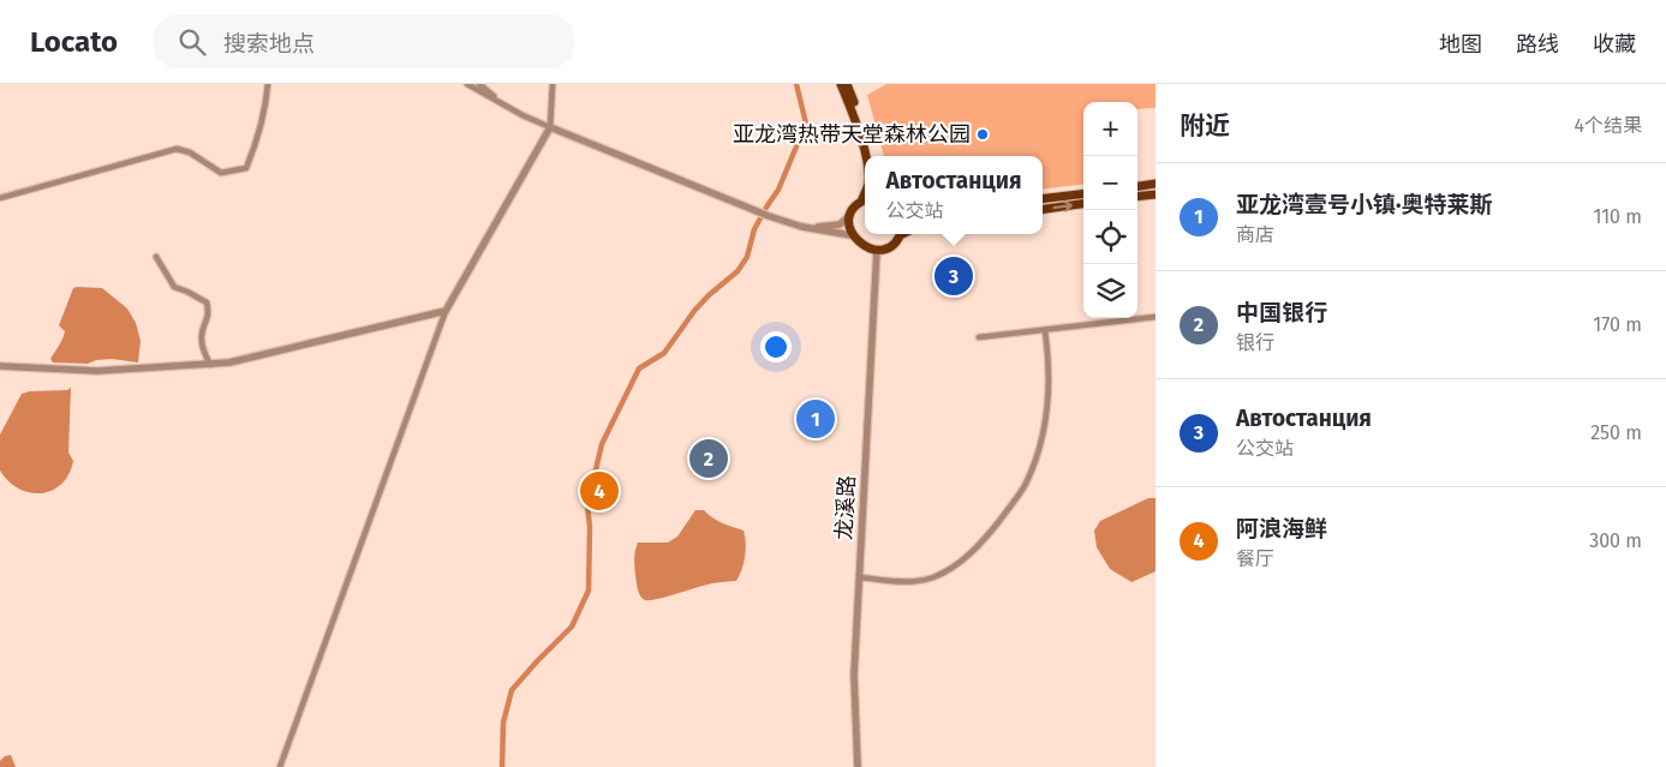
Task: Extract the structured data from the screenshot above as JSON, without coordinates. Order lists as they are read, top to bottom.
{
  "streets": {
    "street": ["龙溪路"]
  },
  "places": ["亚龙湾热带天堂森林公园"],
  "page": {
    "header": "Locato",
    "search": "搜索地点",
    "nav": ["地图", "路线", "收藏"],
    "heading": ["附近", "4个结果"],
    "map_buttons": ["+", "−"],
    "popup": ["Автостанция", "公交站"],
    "list": [
      {
        "mark": "1",
        "name": "亚龙湾壹号小镇·奥特莱斯",
        "note": "商店",
        "value": "110 m"
      },
      {
        "mark": "2",
        "name": "中国银行",
        "note": "银行",
        "value": "170 m"
      },
      {
        "mark": "3",
        "name": "Автостанция",
        "note": "公交站",
        "value": "250 m"
      },
      {
        "mark": "4",
        "name": "阿浪海鲜",
        "note": "餐厅",
        "value": "300 m"
      }
    ],
    "pins": [
      "3",
      "1",
      "2",
      "4"
    ]
  }
}
